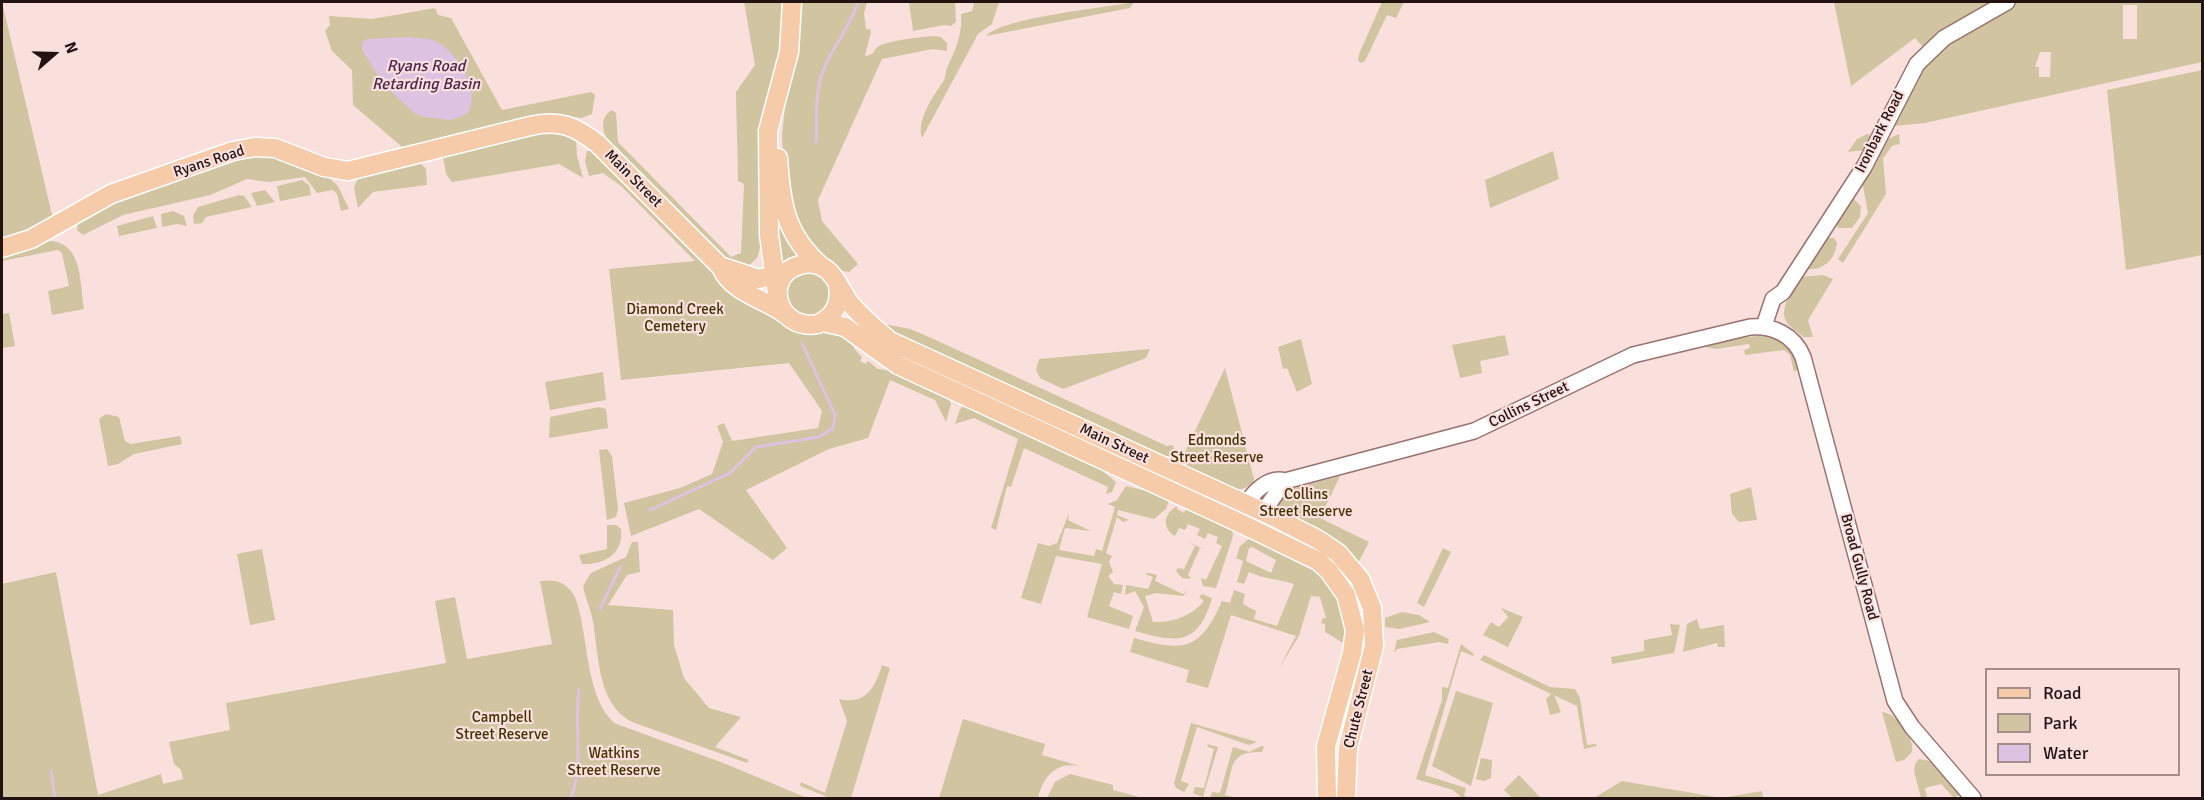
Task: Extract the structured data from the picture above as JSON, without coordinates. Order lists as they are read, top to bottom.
{
  "streets": {
    "main road": ["Ryans Road", "Main Street", "Chute Street"],
    "street": ["Ironbark Road", "Collins Street", "Broad Gully Road"]
  },
  "crossings": [
    ["Ironbark Road", "Collins Street"],
    ["Ironbark Road", "Broad Gully Road"],
    ["Ryans Road", "Main Street"],
    ["Main Street", "Collins Street"],
    ["Main Street", "Chute Street"],
    ["Collins Street", "Broad Gully Road"]
  ],
  "water": ["Ryans Road Retarding Basin"],
  "parks": [
    "Diamond Creek Cemetery",
    "Edmonds Street Reserve",
    "Collins Street Reserve",
    "Campbell Street Reserve",
    "Watkins Street Reserve"
  ],
  "legend": ["Road", "Park", "Water"],
  "north": "right"
}
